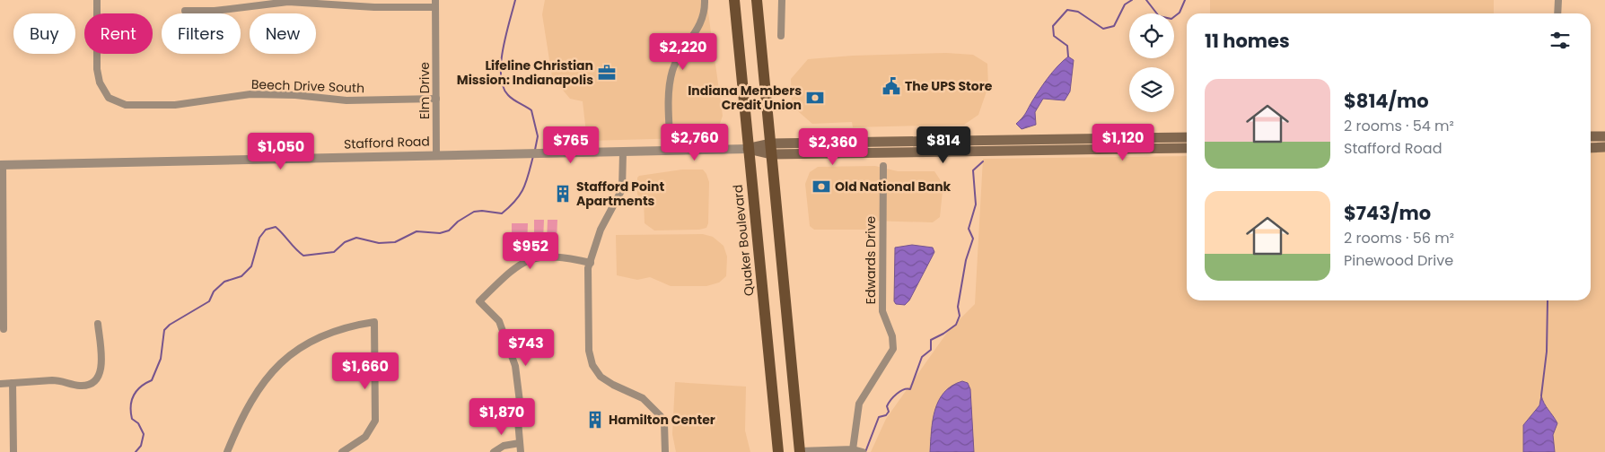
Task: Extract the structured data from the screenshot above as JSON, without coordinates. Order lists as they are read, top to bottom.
{
  "streets": {
    "main road": ["Stafford Road", "Quaker Boulevard"],
    "street": ["Beech Drive South", "Elm Drive", "Edwards Drive"]
  },
  "crossings": [
    ["Beech Drive South", "Elm Drive"],
    ["Elm Drive", "Stafford Road"],
    ["Stafford Road", "Quaker Boulevard"]
  ],
  "places": {
    "office": ["Lifeline Christian Mission: Indianapolis"],
    "public building": ["The UPS Store"],
    "bank": ["Indiana Members Credit Union", "Old National Bank"],
    "building": ["Stafford Point Apartments", "Hamilton Center"]
  },
  "page": {
    "chip": [
      "Buy",
      "Rent",
      "Filters",
      "New"
    ],
    "heading": "11 homes",
    "price": [
      "$2,220",
      "$2,760",
      "$1,120",
      "$765",
      "$814",
      "$2,360",
      "$1,050",
      "$952",
      "$743",
      "$1,660",
      "$1,870"
    ],
    "list": [
      {
        "name": "$814/mo",
        "note": "2 rooms · 54 m² · Stafford Road"
      },
      {
        "name": "$743/mo",
        "note": "2 rooms · 56 m² · Pinewood Drive"
      }
    ]
  }
}
